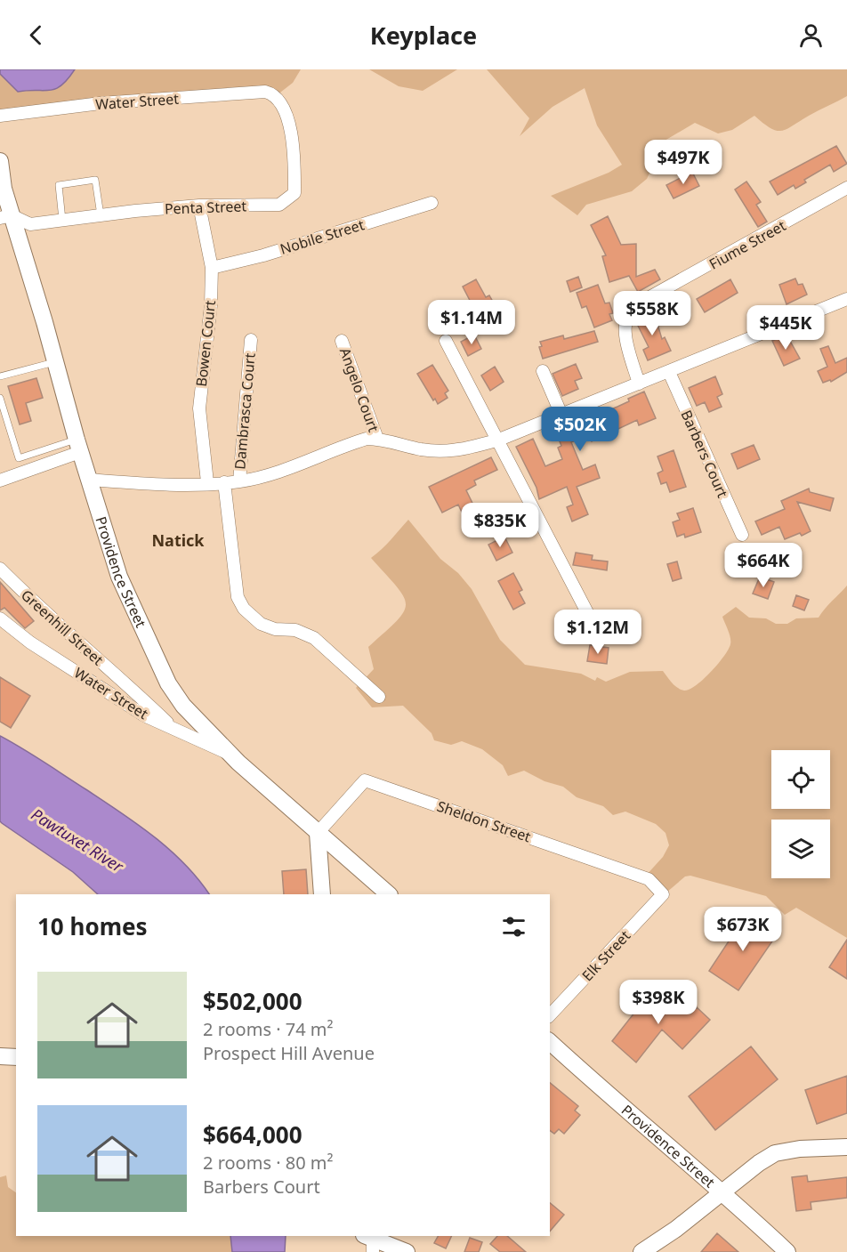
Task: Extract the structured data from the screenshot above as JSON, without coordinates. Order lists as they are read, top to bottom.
{
  "streets": {
    "main road": ["Providence Street"],
    "street": [
      "Water Street",
      "Penta Street",
      "Nobile Street",
      "Fiume Street",
      "Bowen Court",
      "Angelo Court",
      "Dambrasca Court",
      "Barbers Court",
      "Greenhill Street",
      "Sheldon Street",
      "Elk Street"
    ]
  },
  "crossings": [
    ["Water Street", "Penta Street"],
    ["Water Street", "Providence Street"],
    ["Water Street", "Greenhill Street"],
    ["Penta Street", "Bowen Court"],
    ["Penta Street", "Providence Street"],
    ["Nobile Street", "Bowen Court"],
    ["Providence Street", "Sheldon Street"],
    ["Sheldon Street", "Elk Street"]
  ],
  "districts": ["Natick"],
  "water": ["Pawtuxet River"],
  "page": {
    "header": "Keyplace",
    "price": [
      "$497K",
      "$558K",
      "$1.14M",
      "$445K",
      "$502K",
      "$835K",
      "$664K",
      "$1.12M",
      "$673K",
      "$398K"
    ],
    "heading": "10 homes",
    "list": [
      {
        "name": "$502,000",
        "note": "2 rooms · 74 m² · Prospect Hill Avenue"
      },
      {
        "name": "$664,000",
        "note": "2 rooms · 80 m² · Barbers Court"
      }
    ]
  }
}
